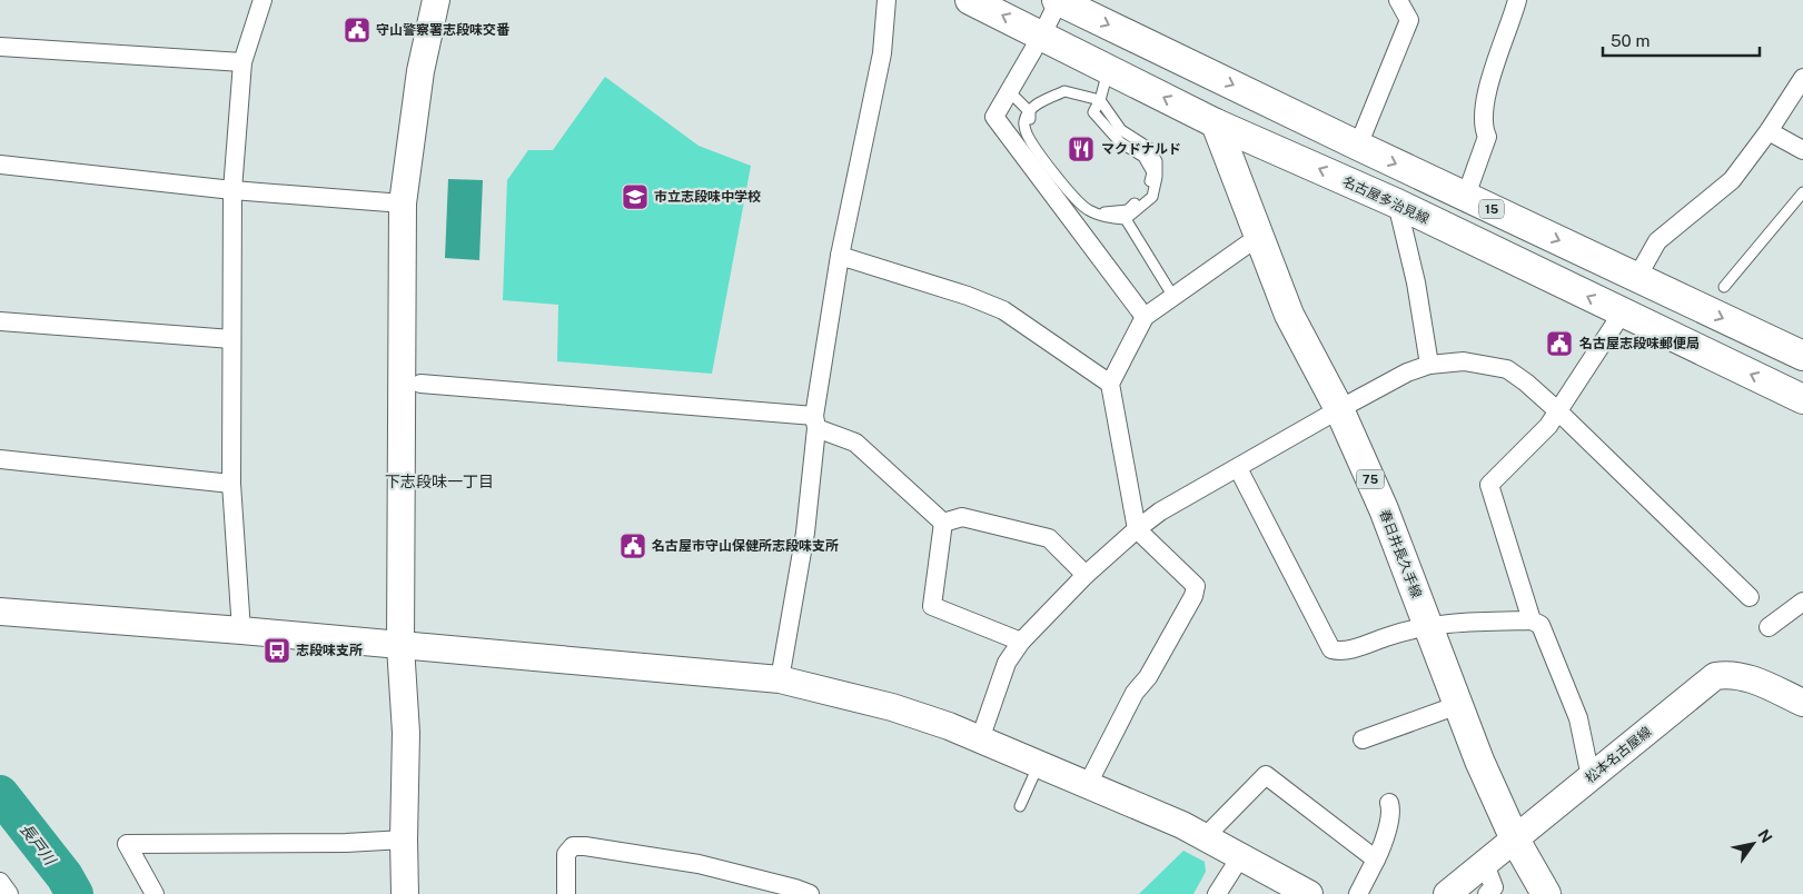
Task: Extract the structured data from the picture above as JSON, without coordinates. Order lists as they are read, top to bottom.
{
  "streets": {
    "main road": [
      "名古屋多治見線",
      "15",
      "75",
      "春日井長久手線"
    ],
    "street": ["松本名古屋線"]
  },
  "crossings": [
    ["名古屋多治見線", "春日井長久手線"],
    ["春日井長久手線", "松本名古屋線"]
  ],
  "districts": ["下志段味一丁目"],
  "water": ["長戸川"],
  "places": {
    "public building": ["守山警察署志段味交番", "名古屋志段味郵便局", "名古屋市守山保健所志段味支所"],
    "restaurant": ["マクドナルド"],
    "school or university": ["市立志段味中学校"],
    "bus stop": ["志段味支所"]
  },
  "scale_bar": "50 m",
  "north": "top right"
}
